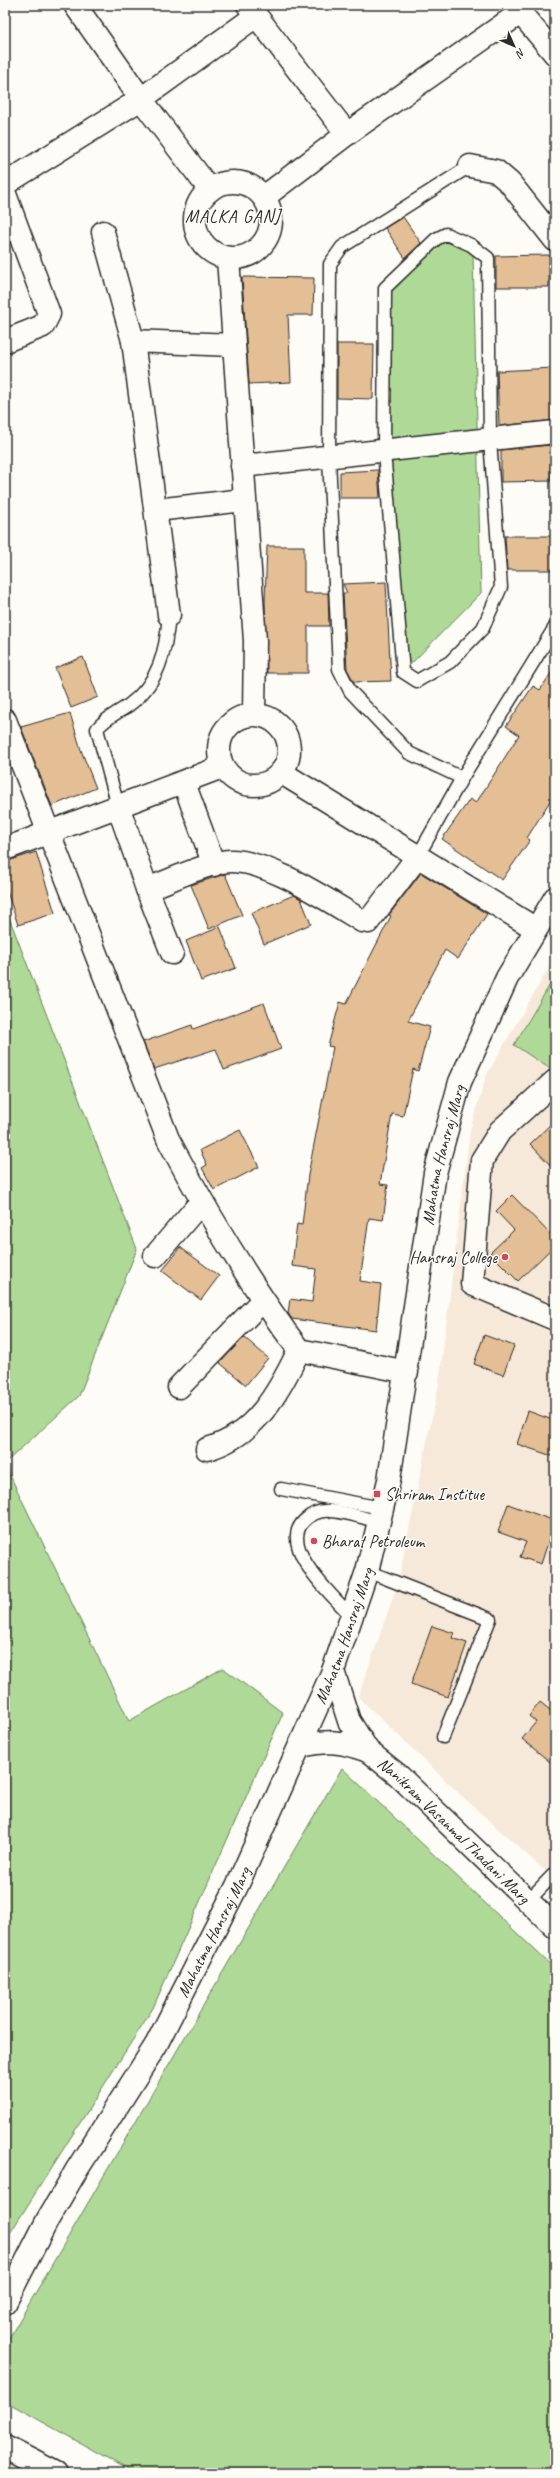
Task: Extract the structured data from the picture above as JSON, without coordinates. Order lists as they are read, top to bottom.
{
  "streets": {
    "street": ["Mahatma Hansraj Marg", "Nanikram Vasanmal Thadani Marg"]
  },
  "districts": ["MALKA GANJ"],
  "places": {
    "other": ["Hansraj College", "Bharat Petroleum"],
    "transit": ["Shriram Institue"]
  },
  "north": "bottom right"
}
